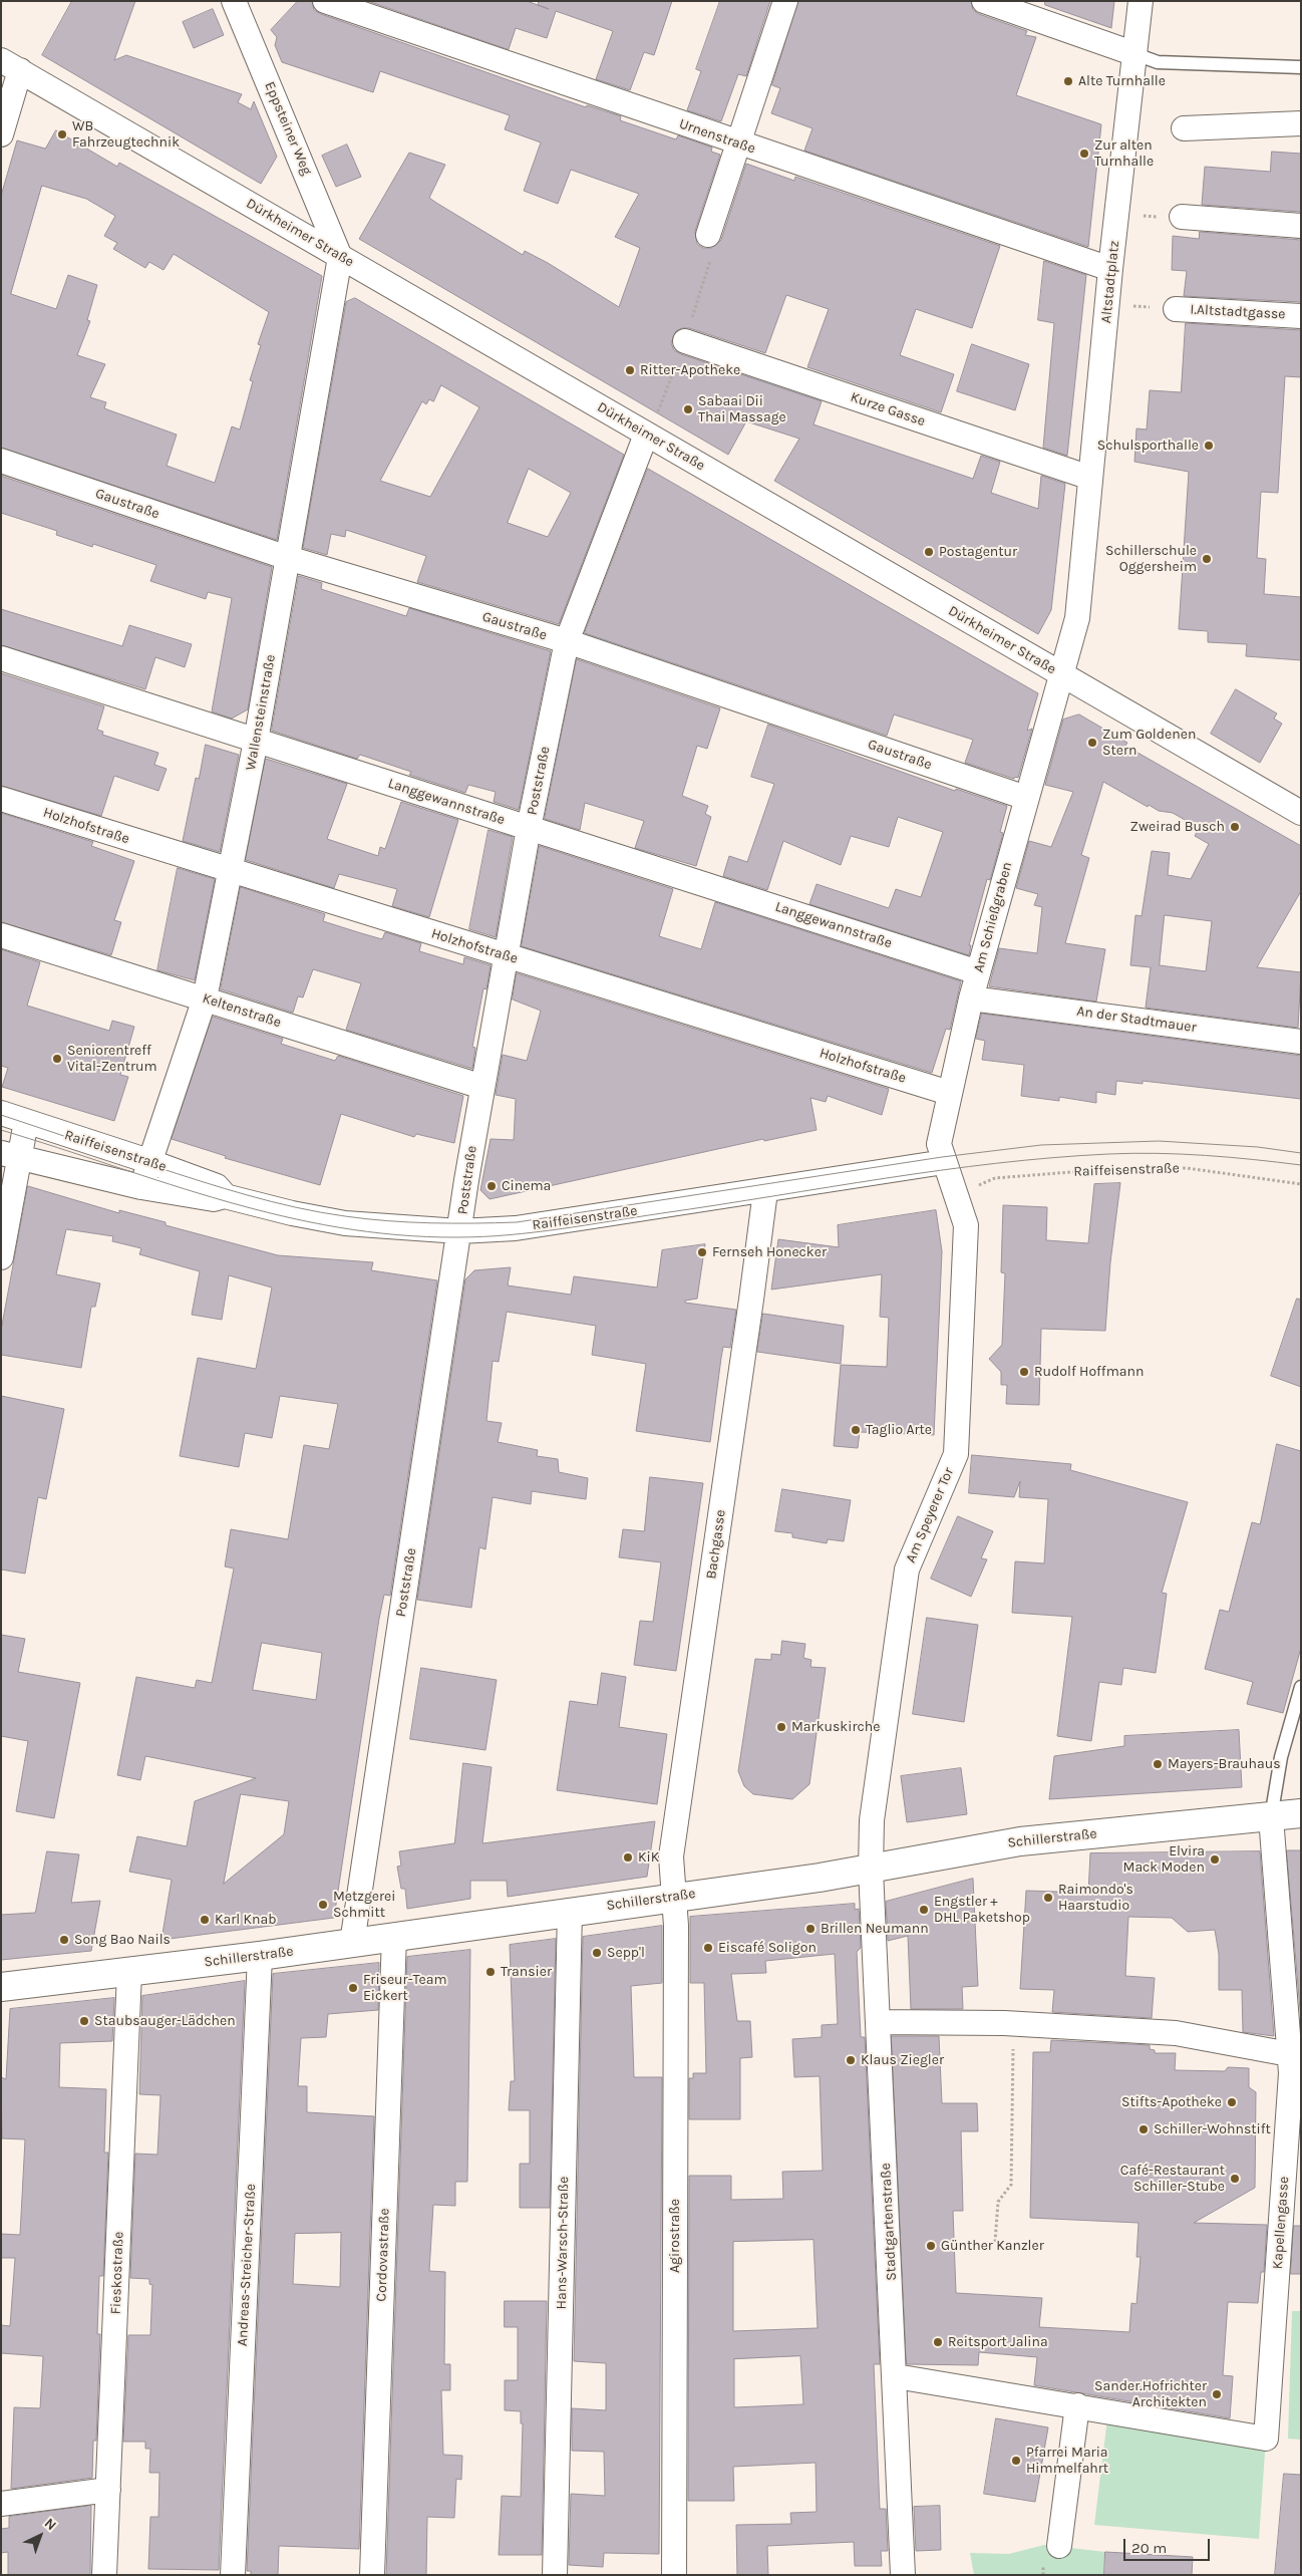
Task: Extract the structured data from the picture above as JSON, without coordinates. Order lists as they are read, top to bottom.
{
  "streets": {
    "street": [
      "Eppsteiner Weg",
      "Urnenstraße",
      "Dürkheimer Straße",
      "Altstadtplatz",
      "I.Altstadtgasse",
      "Kurze Gasse",
      "Gaustraße",
      "Wallensteinstraße",
      "Poststraße",
      "Langgewannstraße",
      "Holzhofstraße",
      "Am Schießgraben",
      "Keltenstraße",
      "An der Stadtmauer",
      "Raiffeisenstraße",
      "Am Speyerer Tor",
      "Bachgasse",
      "Schillerstraße",
      "Stadtgartenstraße",
      "Kapellengasse",
      "Agirostraße",
      "Hans-Warsch-Straße",
      "Cordovastraße",
      "Andreas-Streicher-Straße",
      "Fieskostraße"
    ]
  },
  "crossings": [
    ["Eppsteiner Weg", "Dürkheimer Straße"],
    ["Eppsteiner Weg", "Wallensteinstraße"],
    ["Urnenstraße", "Altstadtplatz"],
    ["Dürkheimer Straße", "Altstadtplatz"],
    ["Dürkheimer Straße", "Wallensteinstraße"],
    ["Dürkheimer Straße", "Poststraße"],
    ["Dürkheimer Straße", "Am Schießgraben"],
    ["Altstadtplatz", "Kurze Gasse"],
    ["Altstadtplatz", "Am Schießgraben"],
    ["Gaustraße", "Wallensteinstraße"],
    ["Gaustraße", "Poststraße"],
    ["Gaustraße", "Am Schießgraben"],
    ["Wallensteinstraße", "Langgewannstraße"],
    ["Wallensteinstraße", "Holzhofstraße"],
    ["Wallensteinstraße", "Keltenstraße"],
    ["Wallensteinstraße", "Raiffeisenstraße"],
    ["Poststraße", "Langgewannstraße"],
    ["Poststraße", "Holzhofstraße"],
    ["Poststraße", "Keltenstraße"],
    ["Poststraße", "Raiffeisenstraße"],
    ["Poststraße", "Schillerstraße"],
    ["Langgewannstraße", "Am Schießgraben"],
    ["Holzhofstraße", "Am Schießgraben"],
    ["Am Schießgraben", "An der Stadtmauer"],
    ["Am Schießgraben", "Raiffeisenstraße"],
    ["Am Schießgraben", "Am Speyerer Tor"],
    ["Raiffeisenstraße", "Am Speyerer Tor"],
    ["Raiffeisenstraße", "Bachgasse"],
    ["Am Speyerer Tor", "Schillerstraße"],
    ["Am Speyerer Tor", "Stadtgartenstraße"],
    ["Bachgasse", "Schillerstraße"],
    ["Bachgasse", "Agirostraße"],
    ["Schillerstraße", "Stadtgartenstraße"],
    ["Schillerstraße", "Kapellengasse"],
    ["Schillerstraße", "Agirostraße"],
    ["Schillerstraße", "Hans-Warsch-Straße"],
    ["Schillerstraße", "Cordovastraße"],
    ["Schillerstraße", "Andreas-Streicher-Straße"],
    ["Schillerstraße", "Fieskostraße"],
    ["Stadtgartenstraße", "Kapellengasse"]
  ],
  "places": [
    "Alte Turnhalle",
    "WB Fahrzeugtechnik",
    "Zur alten Turnhalle",
    "Ritter-Apotheke",
    "Sabaai Dii Thai Massage",
    "Schulsporthalle",
    "Postagentur",
    "Schillerschule Oggersheim",
    "Zum Goldenen Stern",
    "Zweirad Busch",
    "Seniorentreff Vital-Zentrum",
    "Cinema",
    "Fernseh Honecker",
    "Rudolf Hoffmann",
    "Taglio Arte",
    "Markuskirche",
    "Mayers-Brauhaus",
    "KiK",
    "Elvira Mack Moden",
    "Raimondo's Haarstudio",
    "Metzgerei Schmitt",
    "Engstler + DHL Paketshop",
    "Karl Knab",
    "Brillen Neumann",
    "Song Bao Nails",
    "Eiscafé Soligon",
    "Sepp'l",
    "Transier",
    "Friseur-Team Eickert",
    "Staubsauger-Lädchen",
    "Klaus Ziegler",
    "Stifts-Apotheke",
    "Schiller-Wohnstift",
    "Café-Restaurant Schiller-Stube",
    "Günther Kanzler",
    "Reitsport Jalina",
    "Sander.Hofrichter Architekten",
    "Pfarrei Maria Himmelfahrt"
  ],
  "scale_bar": "20 m",
  "north": "top right"
}
